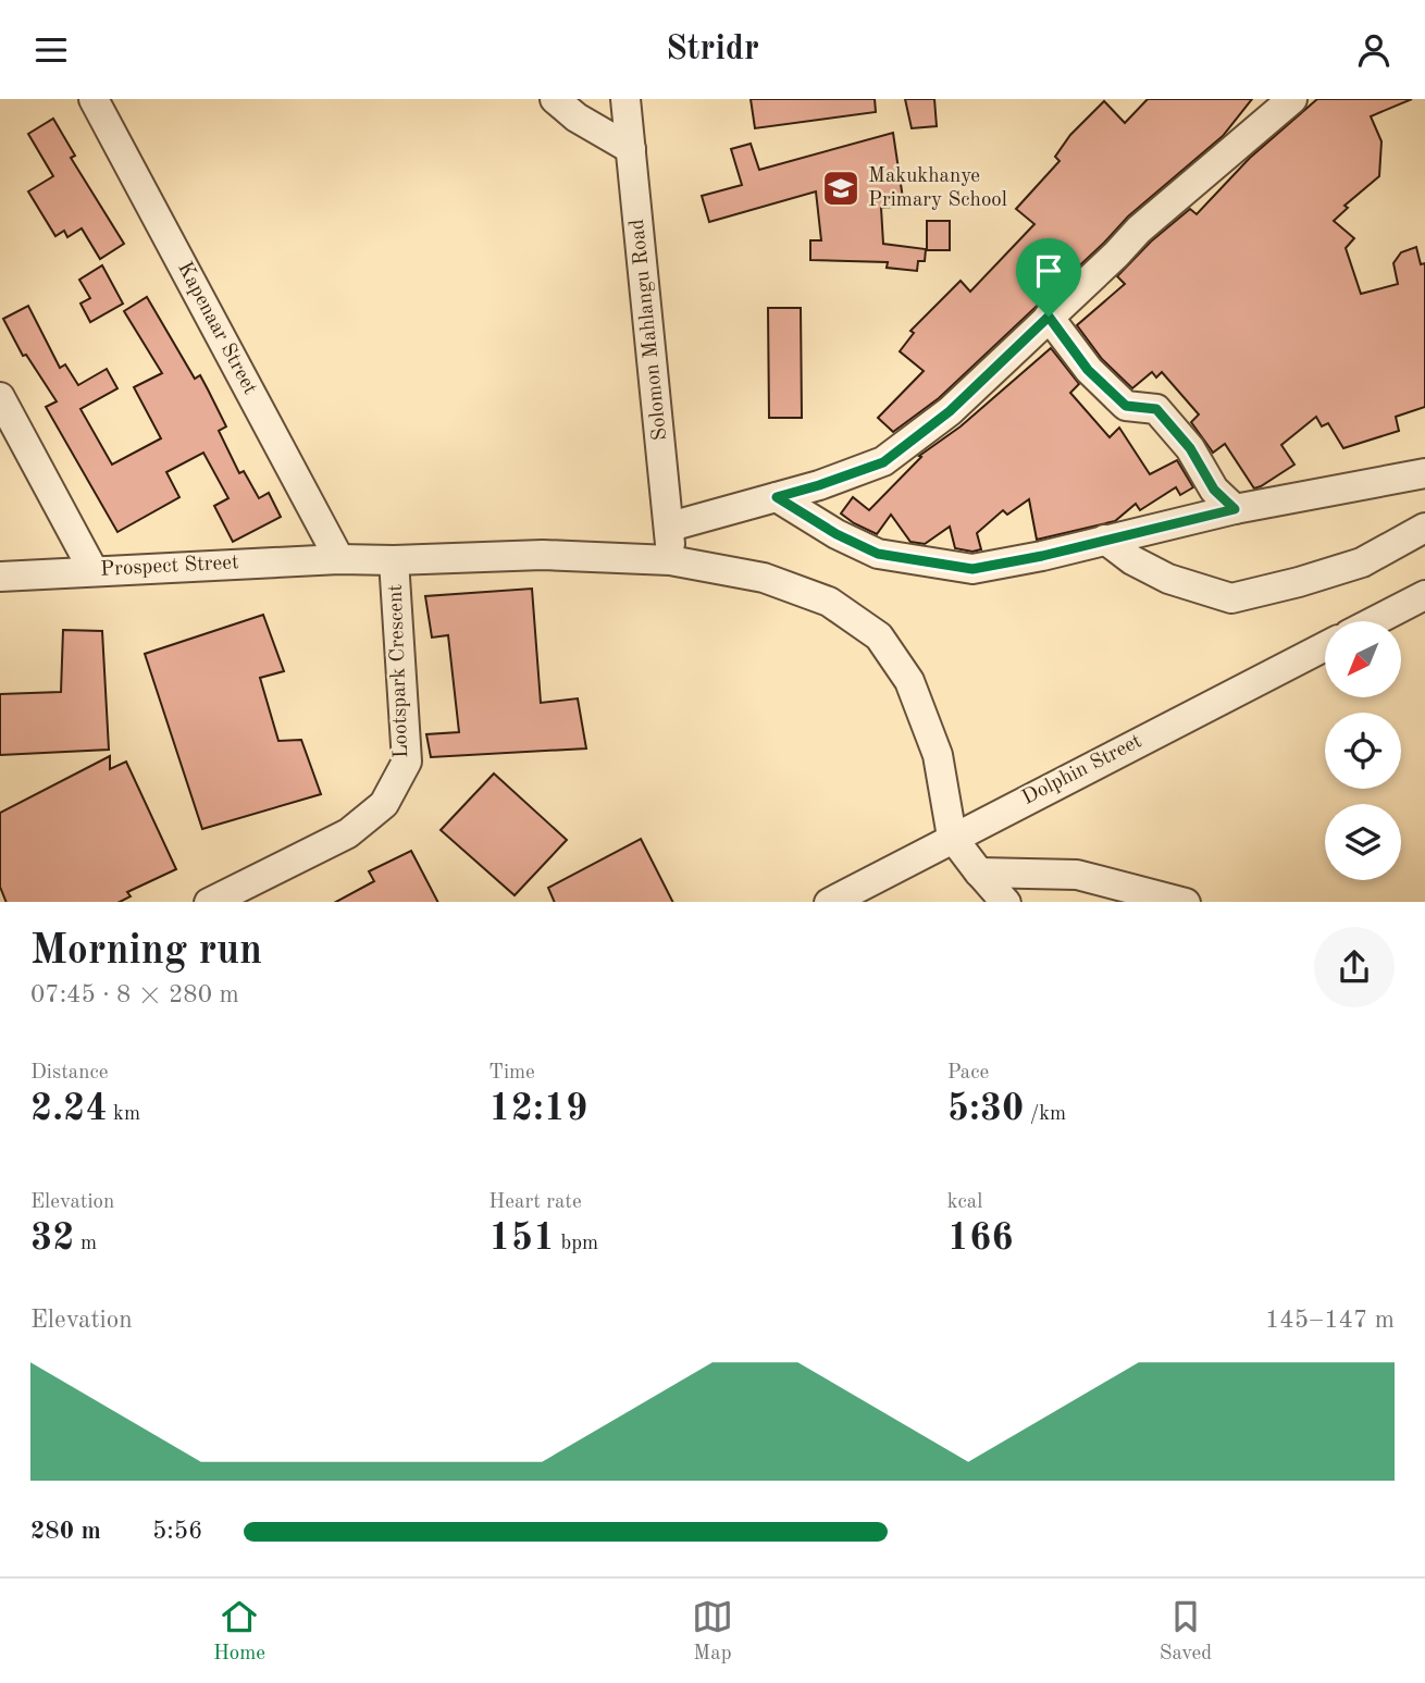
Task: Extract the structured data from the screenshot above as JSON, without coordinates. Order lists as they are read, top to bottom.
{
  "streets": {
    "street": [
      "Kapenaar Street",
      "Solomon Mahlangu Road",
      "Prospect Street",
      "Lootspark Crescent",
      "Dolphin Street"
    ]
  },
  "crossings": [
    ["Kapenaar Street", "Prospect Street"],
    ["Solomon Mahlangu Road", "Prospect Street"],
    ["Prospect Street", "Lootspark Crescent"],
    ["Prospect Street", "Dolphin Street"]
  ],
  "places": {
    "school or university": ["Makukhanye Primary School"]
  },
  "north": "bottom left",
  "page": {
    "header": "Stridr",
    "heading": ["Morning run", "07:45 · 8 × 280 m"],
    "stats": [
      ["Distance", "2.24 km"],
      ["Time", "12:19"],
      ["Pace", "5:30 /km"],
      ["Elevation", "32 m"],
      ["Heart rate", "151 bpm"],
      ["kcal", "166"]
    ],
    "chart": ["Elevation", "145–147 m"],
    "list": [
      {
        "name": "280 m",
        "note": "5:56"
      }
    ],
    "tabs": ["Home", "Map", "Saved"]
  }
}
